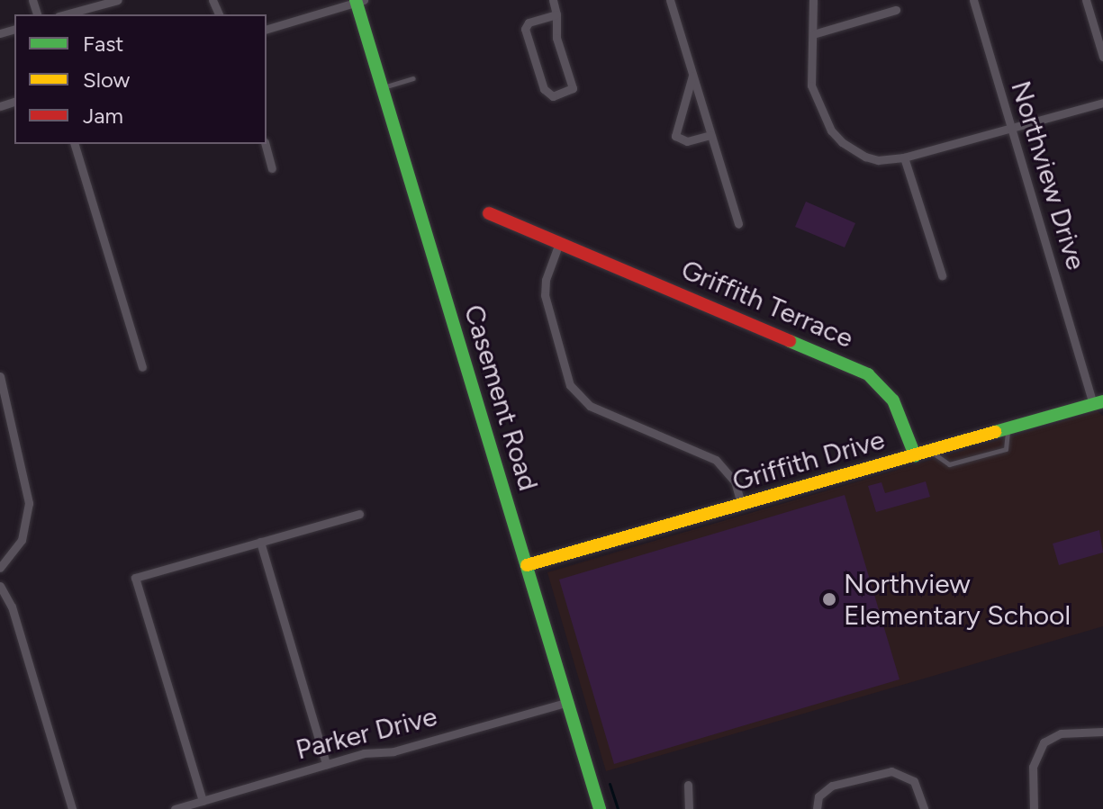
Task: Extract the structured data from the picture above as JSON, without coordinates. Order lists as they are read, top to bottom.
{
  "streets": {
    "street": [
      "Northview Drive",
      "Griffith Terrace",
      "Casement Road",
      "Griffith Drive",
      "Parker Drive"
    ]
  },
  "crossings": [
    ["Northview Drive", "Griffith Drive"],
    ["Griffith Terrace", "Griffith Drive"],
    ["Casement Road", "Griffith Drive"],
    ["Casement Road", "Parker Drive"]
  ],
  "places": ["Northview Elementary School"],
  "legend": ["Fast", "Slow", "Jam"]
}
